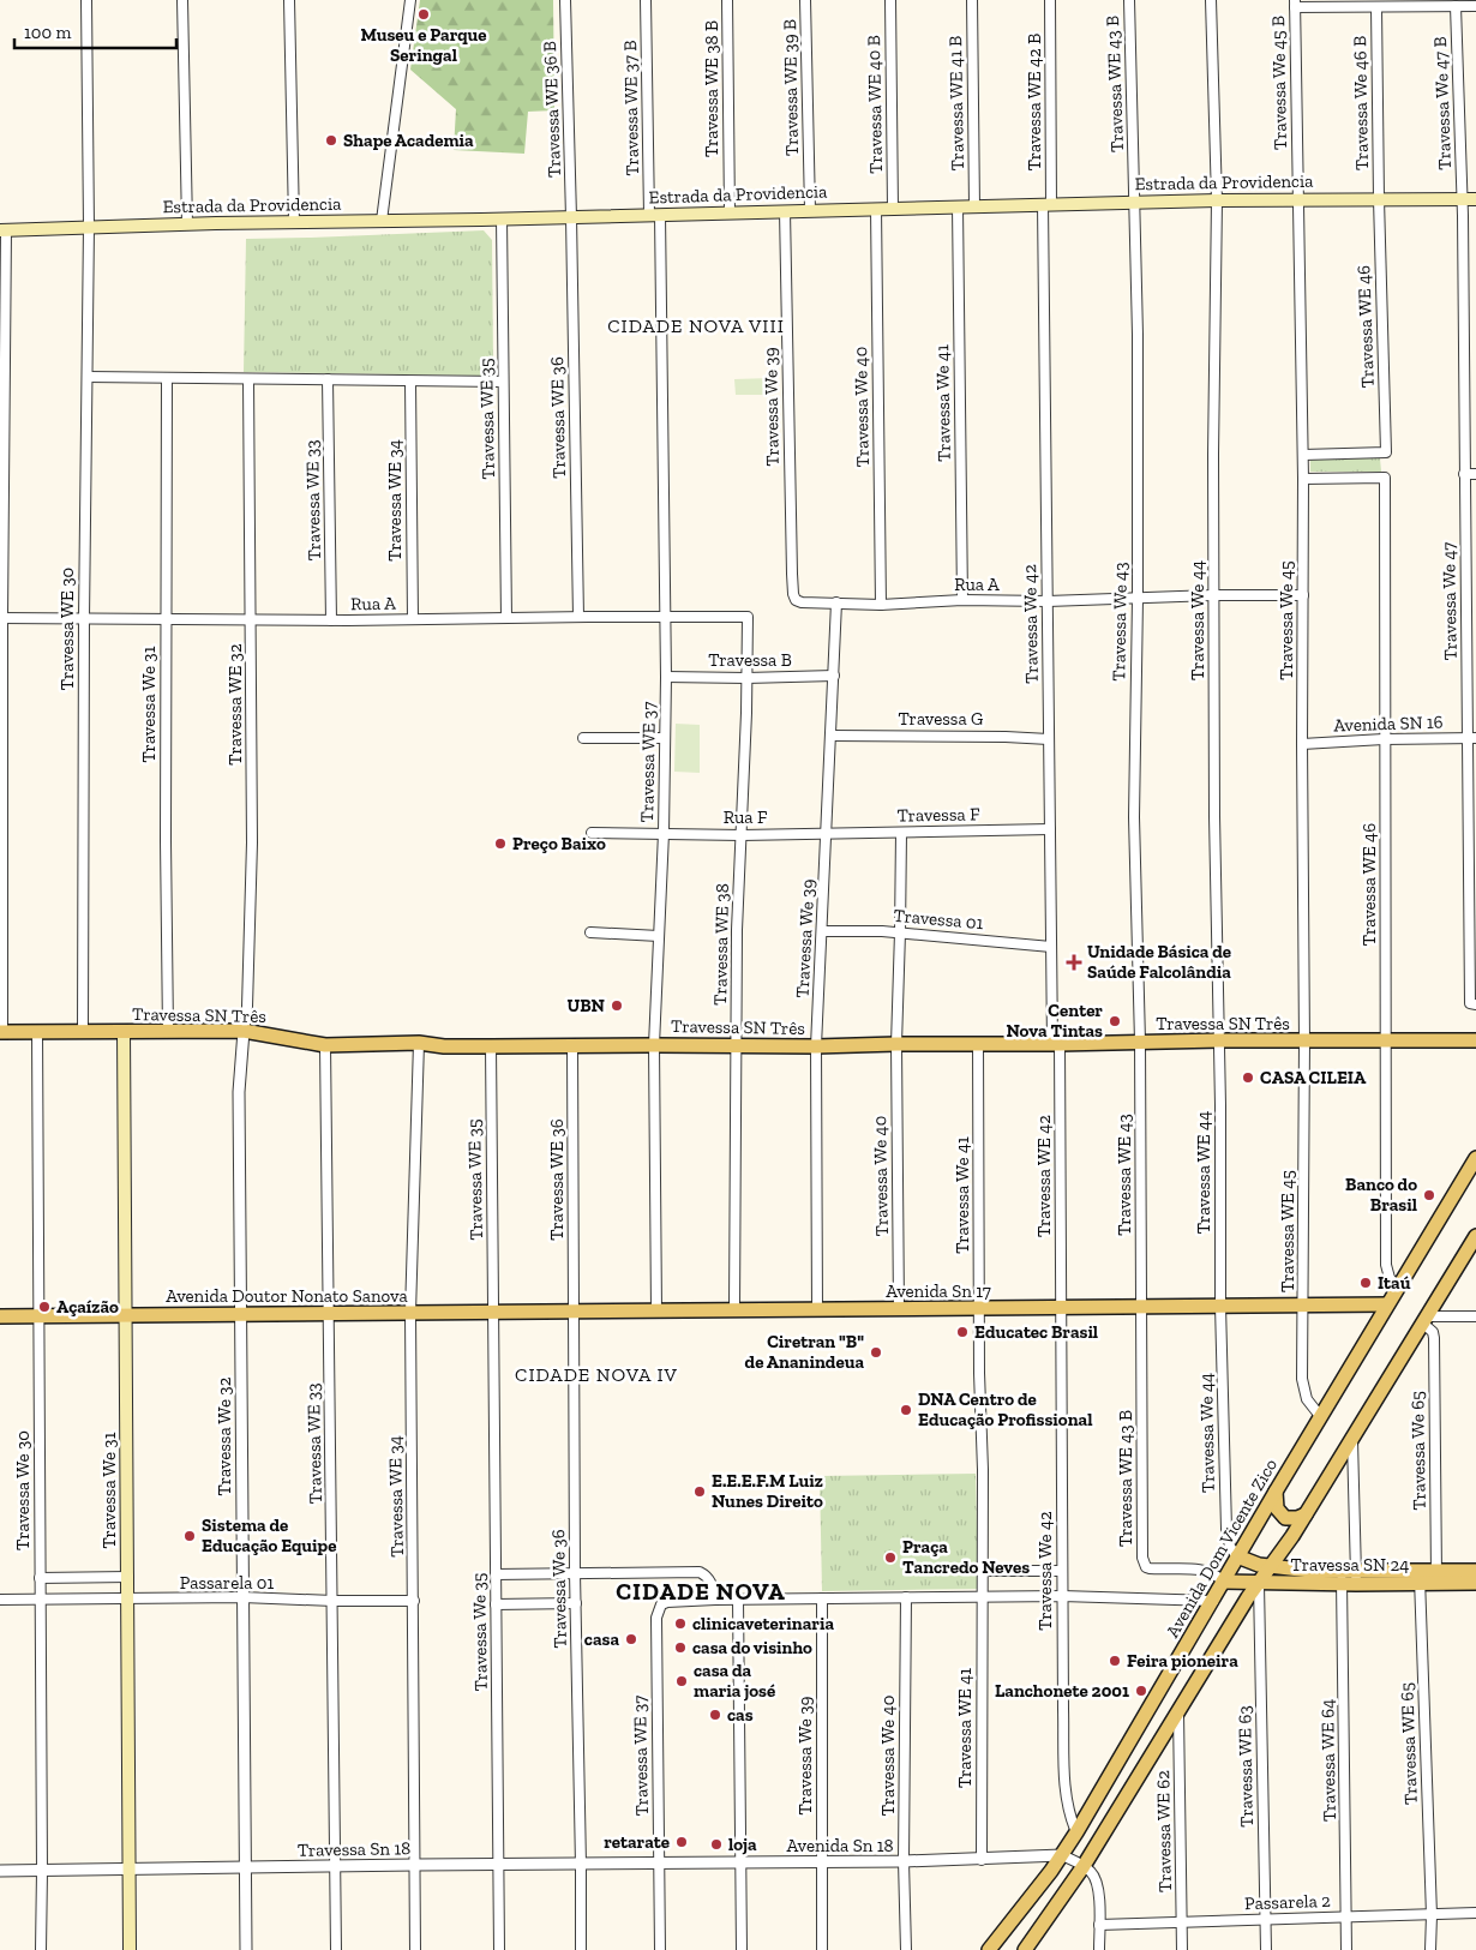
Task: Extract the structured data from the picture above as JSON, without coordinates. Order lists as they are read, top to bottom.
{
  "streets": {
    "main road": [
      "Estrada da Providencia",
      "Travessa We 31",
      "Travessa SN Três",
      "Avenida Sn 17",
      "Avenida Doutor Nonato Sanova",
      "Avenida Dom Vicente Zico",
      "Travessa SN 24"
    ],
    "street": [
      "Travessa We 45 B",
      "Travessa WE 43 B",
      "Travessa WE 39 B",
      "Travessa WE 38 B",
      "Travessa WE 42 B",
      "Travessa WE 41 B",
      "Travessa We 46 B",
      "Travessa We 47 B",
      "Travessa WE 40 B",
      "Travessa WE 37 B",
      "Travessa WE 36 B",
      "Travessa WE 46",
      "Travessa We 41",
      "Travessa We 39",
      "Travessa We 40",
      "Travessa WE 36",
      "Travessa WE 35",
      "Travessa WE 33",
      "Travessa WE 34",
      "Rua A",
      "Travessa We 47",
      "Travessa We 44",
      "Travessa We 45",
      "Travessa We 43",
      "Travessa We 42",
      "Travessa WE 30",
      "Travessa B",
      "Travessa WE 32",
      "Travessa G",
      "Avenida SN 16",
      "Travessa WE 37",
      "Travessa F",
      "Rua F",
      "Travessa 01",
      "Travessa WE 38",
      "Travessa WE 44",
      "Travessa WE 43",
      "Travessa WE 42",
      "Travessa WE 45",
      "Travessa We 32",
      "Travessa We 65",
      "Travessa We 30",
      "Passarela 01",
      "Travessa We 36",
      "Travessa We 35",
      "Travessa WE 41",
      "Travessa WE 65",
      "Travessa WE 64",
      "Travessa WE 63",
      "Travessa WE 62",
      "Avenida Sn 18",
      "Travessa Sn 18",
      "Passarela 2"
    ]
  },
  "crossings": [
    ["Travessa We 45 B", "Estrada da Providencia"],
    ["Travessa We 45 B", "Travessa We 45"],
    ["Travessa WE 43 B", "Estrada da Providencia"],
    ["Travessa WE 43 B", "Travessa We 43"],
    ["Travessa WE 43 B", "Travessa WE 43"],
    ["Travessa WE 43 B", "Avenida Sn 17"],
    ["Travessa WE 43 B", "Avenida Dom Vicente Zico"],
    ["Travessa WE 43 B", "Travessa SN 24"],
    ["Travessa WE 39 B", "Estrada da Providencia"],
    ["Travessa WE 38 B", "Estrada da Providencia"],
    ["Travessa WE 42 B", "Estrada da Providencia"],
    ["Travessa WE 42 B", "Travessa We 42"],
    ["Travessa WE 41 B", "Estrada da Providencia"],
    ["Travessa We 46 B", "Estrada da Providencia"],
    ["Travessa We 46 B", "Travessa WE 46"],
    ["Travessa We 47 B", "Estrada da Providencia"],
    ["Travessa We 47 B", "Travessa We 47"],
    ["Travessa WE 40 B", "Estrada da Providencia"],
    ["Travessa WE 37 B", "Estrada da Providencia"],
    ["Travessa WE 37 B", "Travessa WE 37"],
    ["Travessa WE 36 B", "Estrada da Providencia"],
    ["Travessa WE 36 B", "Travessa WE 36"],
    ["Estrada da Providencia", "Travessa WE 46"],
    ["Estrada da Providencia", "Travessa We 41"],
    ["Estrada da Providencia", "Travessa We 39"],
    ["Estrada da Providencia", "Travessa We 40"],
    ["Estrada da Providencia", "Travessa WE 36"],
    ["Estrada da Providencia", "Travessa WE 35"],
    ["Estrada da Providencia", "Travessa We 47"],
    ["Estrada da Providencia", "Travessa We 44"],
    ["Estrada da Providencia", "Travessa We 45"],
    ["Estrada da Providencia", "Travessa We 43"],
    ["Estrada da Providencia", "Travessa We 42"],
    ["Estrada da Providencia", "Travessa WE 30"],
    ["Estrada da Providencia", "Travessa WE 37"],
    ["Travessa WE 46", "Travessa We 45"],
    ["Travessa WE 46", "Avenida SN 16"],
    ["Travessa WE 46", "Travessa SN Três"],
    ["Travessa WE 46", "Avenida Dom Vicente Zico"],
    ["Travessa We 41", "Rua A"],
    ["Travessa We 41", "Travessa SN Três"],
    ["Travessa We 41", "Avenida Sn 17"],
    ["Travessa We 41", "Travessa WE 41"],
    ["Travessa We 39", "Rua A"],
    ["Travessa We 39", "Travessa B"],
    ["Travessa We 39", "Travessa G"],
    ["Travessa We 39", "Travessa F"],
    ["Travessa We 39", "Rua F"],
    ["Travessa We 39", "Travessa 01"],
    ["Travessa We 39", "Travessa SN Três"],
    ["Travessa We 39", "Avenida Sn 17"],
    ["Travessa We 39", "Avenida Sn 18"],
    ["Travessa We 40", "Rua A"],
    ["Travessa We 40", "Travessa SN Três"],
    ["Travessa We 40", "Avenida Sn 17"],
    ["Travessa We 40", "Avenida Sn 18"],
    ["Travessa WE 36", "Rua A"],
    ["Travessa WE 36", "Travessa SN Três"],
    ["Travessa WE 36", "Avenida Sn 17"],
    ["Travessa WE 36", "Avenida Doutor Nonato Sanova"],
    ["Travessa WE 36", "Travessa We 36"],
    ["Travessa WE 35", "Rua A"],
    ["Travessa WE 35", "Travessa SN Três"],
    ["Travessa WE 35", "Avenida Doutor Nonato Sanova"],
    ["Travessa WE 35", "Travessa We 35"],
    ["Travessa WE 33", "Rua A"],
    ["Travessa WE 33", "Travessa SN Três"],
    ["Travessa WE 33", "Avenida Doutor Nonato Sanova"],
    ["Travessa WE 33", "Passarela 01"],
    ["Travessa WE 33", "Travessa Sn 18"],
    ["Travessa WE 34", "Rua A"],
    ["Travessa WE 34", "Travessa SN Três"],
    ["Travessa WE 34", "Avenida Doutor Nonato Sanova"],
    ["Travessa WE 34", "Passarela 01"],
    ["Travessa WE 34", "Travessa Sn 18"],
    ["Rua A", "Travessa We 44"],
    ["Rua A", "Travessa We 45"],
    ["Rua A", "Travessa We 43"],
    ["Rua A", "Travessa We 42"],
    ["Rua A", "Travessa WE 30"],
    ["Rua A", "Travessa We 31"],
    ["Rua A", "Travessa WE 32"],
    ["Rua A", "Travessa WE 37"],
    ["Rua A", "Travessa WE 38"],
    ["Travessa We 47", "Avenida SN 16"],
    ["Travessa We 44", "Travessa SN Três"],
    ["Travessa We 44", "Travessa WE 44"],
    ["Travessa We 44", "Avenida Sn 17"],
    ["Travessa We 44", "Avenida Dom Vicente Zico"],
    ["Travessa We 44", "Travessa SN 24"],
    ["Travessa We 45", "Avenida SN 16"],
    ["Travessa We 45", "Travessa SN Três"],
    ["Travessa We 45", "Travessa WE 45"],
    ["Travessa We 43", "Travessa SN Três"],
    ["Travessa We 43", "Travessa WE 43"],
    ["Travessa We 42", "Travessa G"],
    ["Travessa We 42", "Travessa F"],
    ["Travessa We 42", "Travessa 01"],
    ["Travessa We 42", "Travessa SN Três"],
    ["Travessa We 42", "Travessa WE 42"],
    ["Travessa We 42", "Avenida Sn 17"],
    ["Travessa We 42", "Avenida Dom Vicente Zico"],
    ["Travessa WE 30", "Travessa SN Três"],
    ["Travessa B", "Travessa WE 37"],
    ["Travessa B", "Travessa WE 38"],
    ["Travessa We 31", "Travessa SN Três"],
    ["Travessa We 31", "Avenida Doutor Nonato Sanova"],
    ["Travessa We 31", "Passarela 01"],
    ["Travessa We 31", "Travessa Sn 18"],
    ["Travessa WE 32", "Travessa SN Três"],
    ["Travessa WE 32", "Travessa We 32"],
    ["Travessa WE 37", "Rua F"],
    ["Travessa WE 37", "Travessa SN Três"],
    ["Travessa WE 37", "Avenida Sn 17"],
    ["Travessa WE 37", "Avenida Sn 18"],
    ["Travessa F", "Rua F"],
    ["Rua F", "Travessa WE 38"],
    ["Travessa WE 38", "Travessa SN Três"],
    ["Travessa WE 38", "Avenida Sn 17"],
    ["Travessa SN Três", "Travessa WE 44"],
    ["Travessa SN Três", "Travessa WE 43"],
    ["Travessa SN Três", "Travessa WE 42"],
    ["Travessa SN Três", "Travessa WE 45"],
    ["Travessa SN Três", "Travessa We 32"],
    ["Travessa SN Três", "Travessa We 30"],
    ["Travessa WE 44", "Avenida Sn 17"],
    ["Travessa WE 43", "Avenida Sn 17"],
    ["Travessa WE 42", "Avenida Sn 17"],
    ["Travessa WE 45", "Avenida Sn 17"],
    ["Travessa WE 45", "Avenida Dom Vicente Zico"],
    ["Avenida Sn 17", "Avenida Doutor Nonato Sanova"],
    ["Avenida Sn 17", "Travessa We 36"],
    ["Avenida Doutor Nonato Sanova", "Travessa We 32"],
    ["Avenida Doutor Nonato Sanova", "Travessa We 30"],
    ["Avenida Doutor Nonato Sanova", "Travessa We 36"],
    ["Avenida Doutor Nonato Sanova", "Travessa We 35"],
    ["Travessa We 32", "Passarela 01"],
    ["Travessa We 32", "Travessa Sn 18"],
    ["Travessa We 65", "Travessa SN 24"],
    ["Travessa We 30", "Passarela 01"],
    ["Avenida Dom Vicente Zico", "Travessa SN 24"],
    ["Avenida Dom Vicente Zico", "Avenida Sn 18"],
    ["Travessa SN 24", "Travessa WE 65"],
    ["Travessa SN 24", "Travessa WE 64"],
    ["Travessa SN 24", "Travessa WE 63"],
    ["Travessa We 36", "Avenida Sn 18"],
    ["Travessa We 36", "Travessa Sn 18"],
    ["Travessa We 35", "Travessa Sn 18"],
    ["Travessa WE 41", "Avenida Sn 18"],
    ["Travessa WE 65", "Passarela 2"],
    ["Travessa WE 64", "Passarela 2"],
    ["Travessa WE 63", "Passarela 2"],
    ["Travessa WE 62", "Passarela 2"],
    ["Avenida Sn 18", "Travessa Sn 18"]
  ],
  "districts": ["CIDADE NOVA VIII", "CIDADE NOVA IV", "CIDADE NOVA"],
  "places": {
    "other": [
      "Museu e Parque Seringal",
      "Shape Academia",
      "Preço Baixo",
      "UBN",
      "Center Nova Tintas",
      "CASA CILEIA",
      "Banco do Brasil",
      "Itaú",
      "Açaízão",
      "Educatec Brasil",
      "Ciretran \"B\" de Ananindeua",
      "DNA Centro de Educação Profissional",
      "E.E.E.F.M Luiz Nunes Direito",
      "Sistema de Educação Equipe",
      "Praça Tancredo Neves",
      "clinicaveterinaria",
      "casa",
      "casa do visinho",
      "Feira pioneira",
      "casa da maria josé",
      "Lanchonete 2001",
      "cas",
      "retarate",
      "loja"
    ],
    "health": ["Unidade Básica de Saúde Falcolândia"]
  },
  "scale_bar": "100 m"
}
